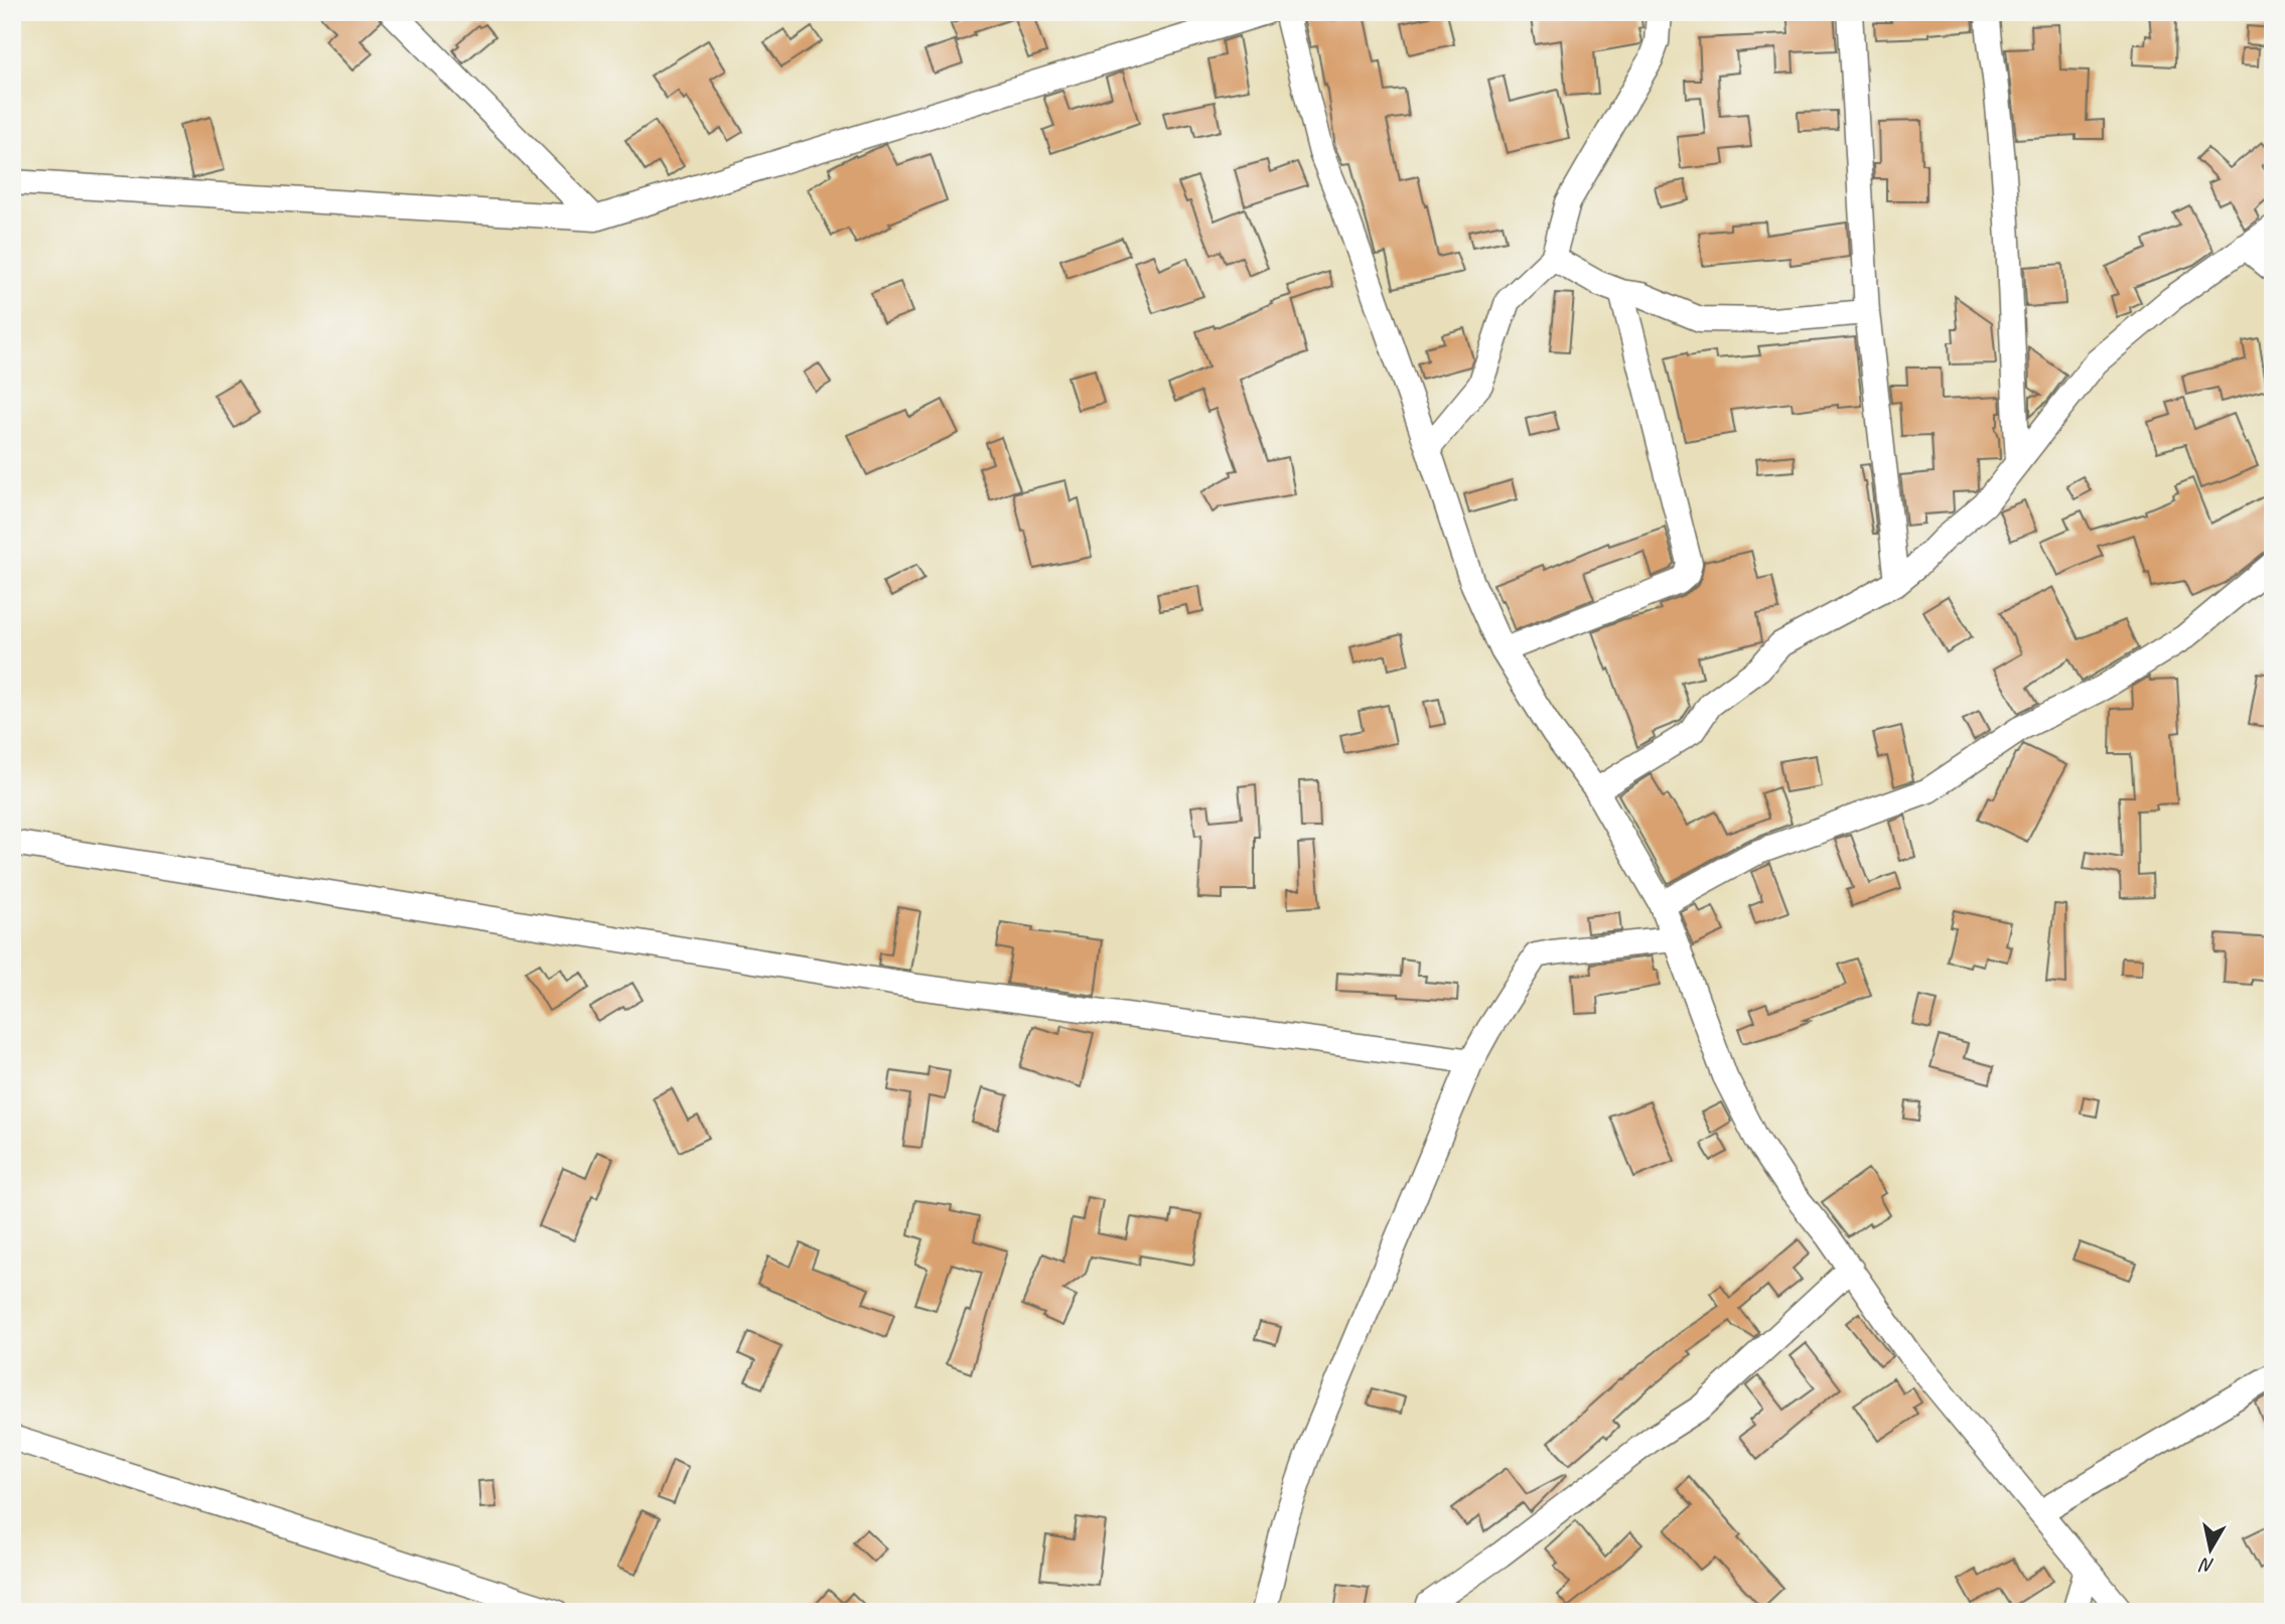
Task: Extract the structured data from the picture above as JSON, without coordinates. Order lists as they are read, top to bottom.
{
  "north": "bottom"
}
